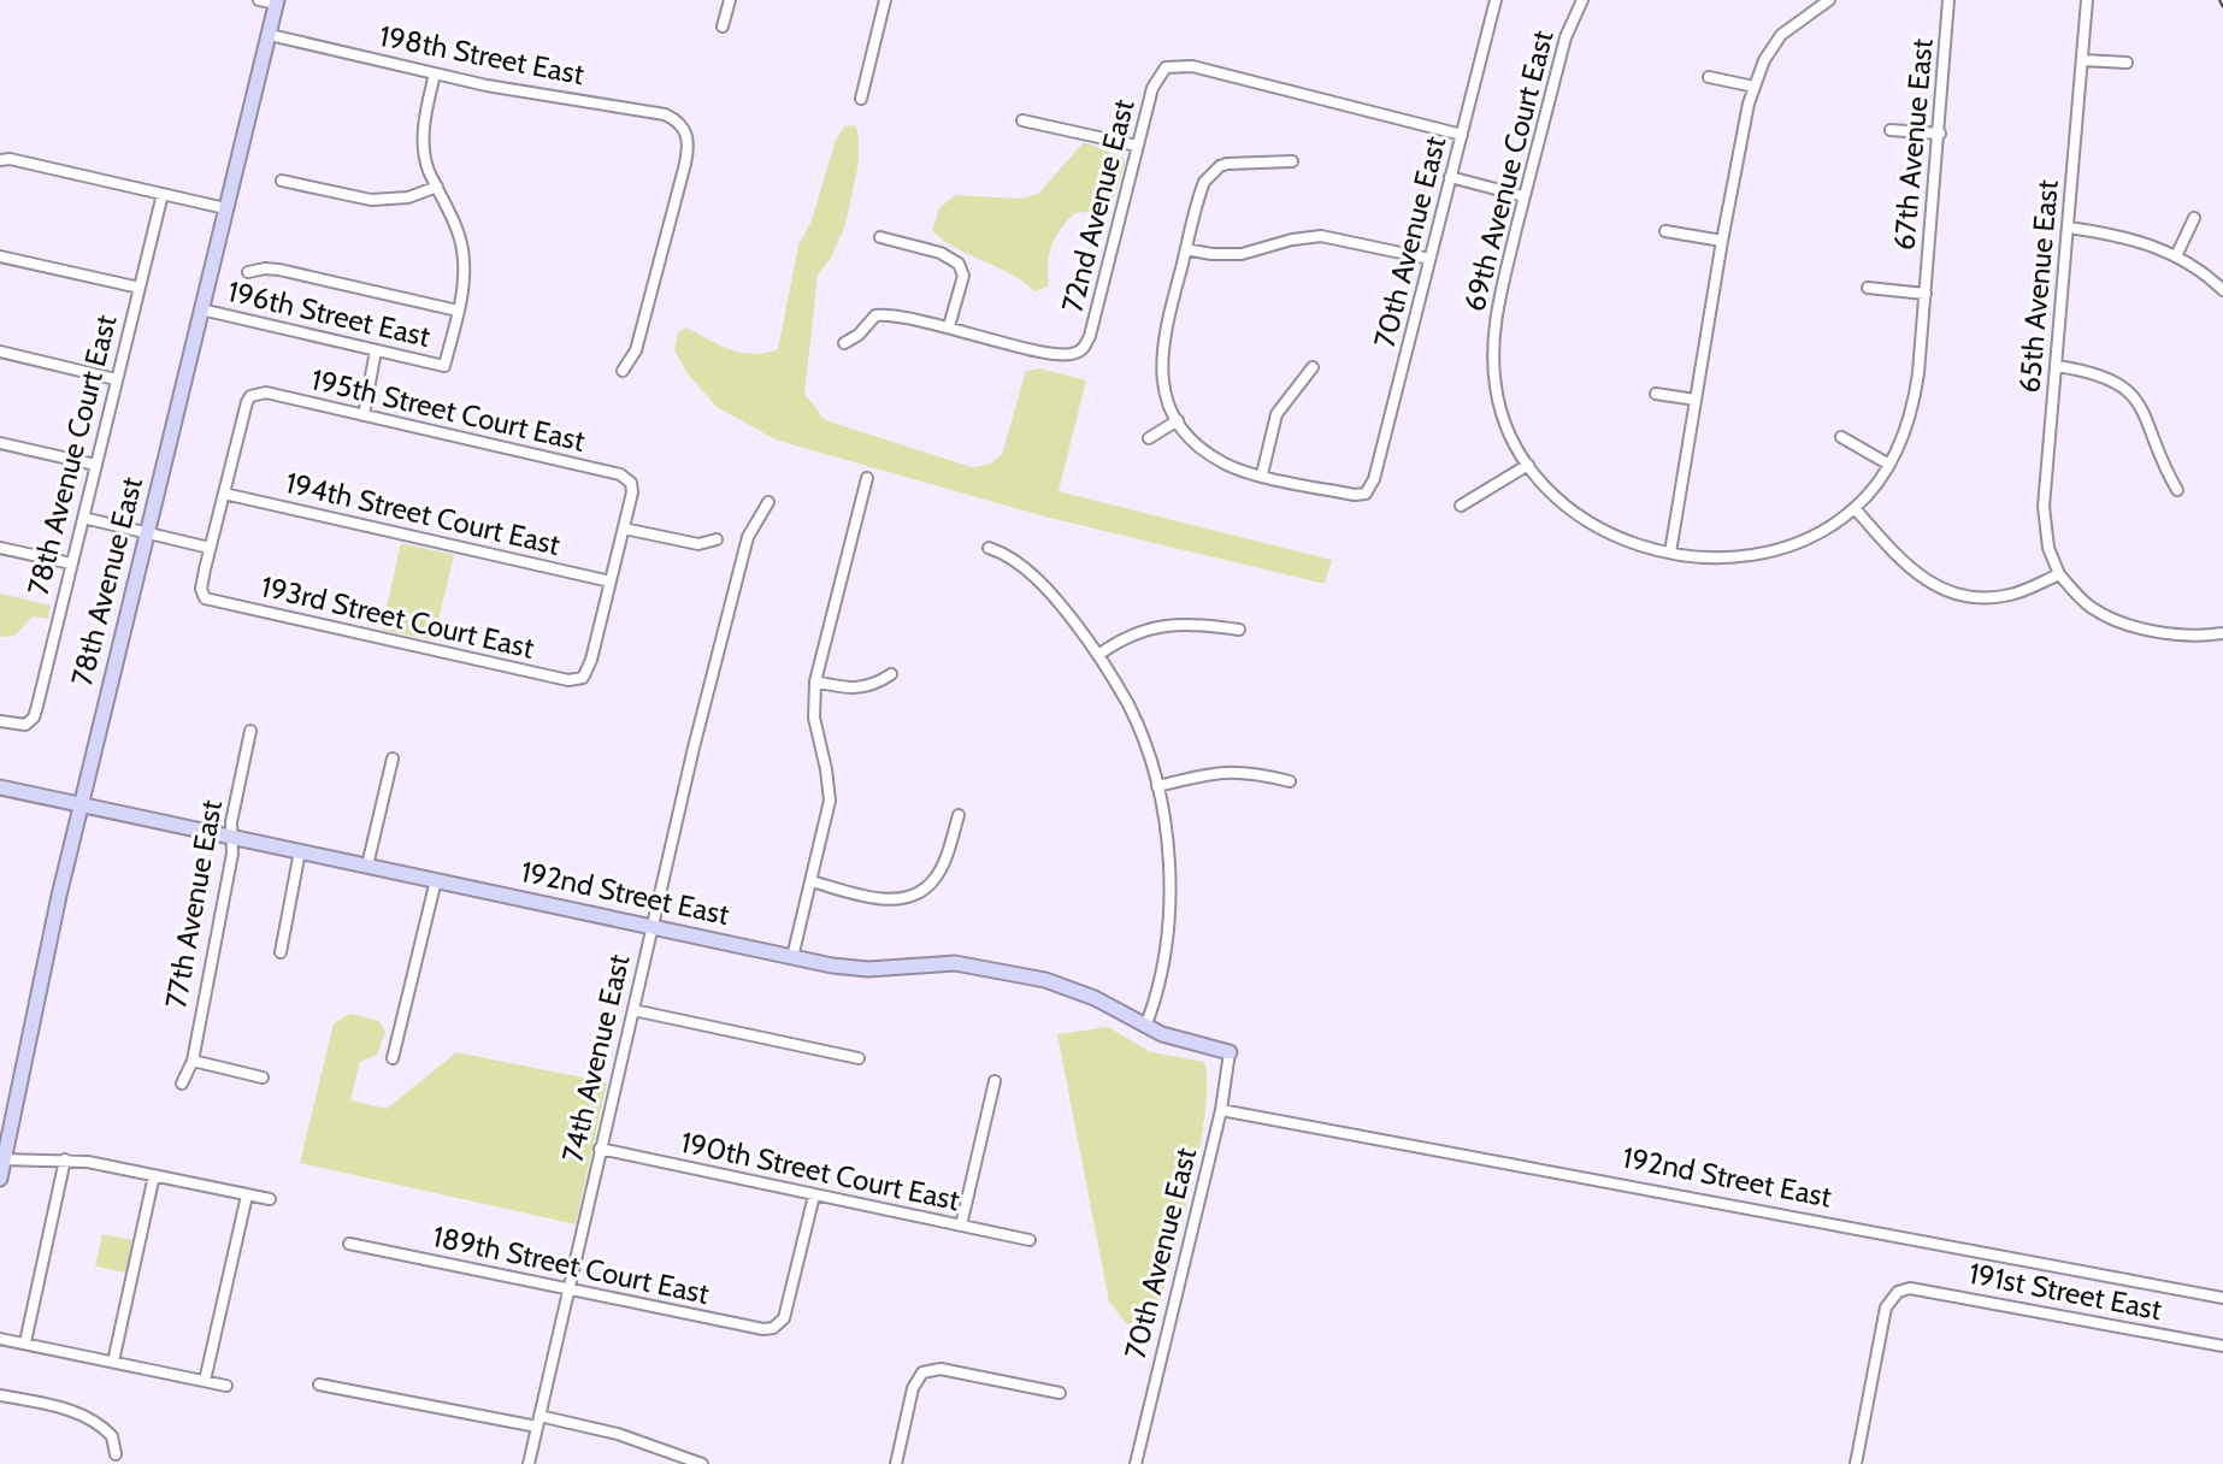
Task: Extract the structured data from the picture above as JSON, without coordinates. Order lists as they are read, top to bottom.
{
  "streets": {
    "street": [
      "198th Street East",
      "67th Avenue East",
      "69th Avenue Court East",
      "72nd Avenue East",
      "70th Avenue East",
      "65th Avenue East",
      "196th Street East",
      "195th Street Court East",
      "78th Avenue Court East",
      "194th Street Court East",
      "78th Avenue East",
      "193rd Street Court East",
      "192nd Street East",
      "77th Avenue East",
      "74th Avenue East",
      "190th Street Court East",
      "189th Street Court East",
      "191st Street East"
    ]
  },
  "crossings": [
    ["198th Street East", "78th Avenue East"],
    ["67th Avenue East", "69th Avenue Court East"],
    ["72nd Avenue East", "70th Avenue East"],
    ["70th Avenue East", "192nd Street East"],
    ["196th Street East", "78th Avenue East"],
    ["195th Street Court East", "194th Street Court East"],
    ["194th Street Court East", "193rd Street Court East"],
    ["78th Avenue East", "192nd Street East"],
    ["192nd Street East", "77th Avenue East"],
    ["192nd Street East", "74th Avenue East"],
    ["74th Avenue East", "190th Street Court East"],
    ["74th Avenue East", "189th Street Court East"],
    ["190th Street Court East", "189th Street Court East"]
  ]
}
